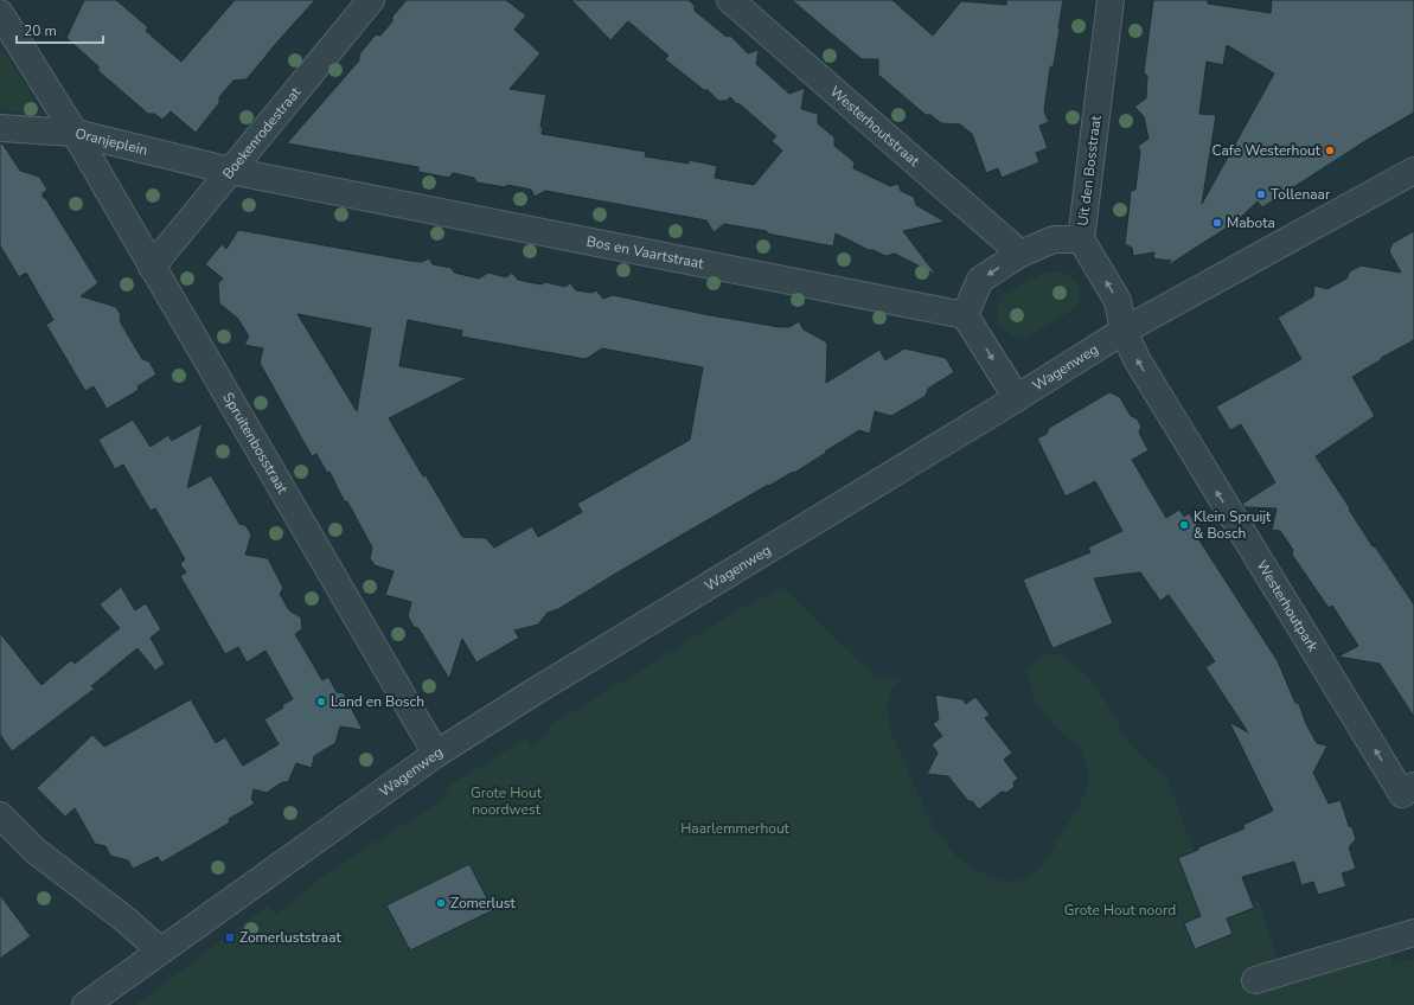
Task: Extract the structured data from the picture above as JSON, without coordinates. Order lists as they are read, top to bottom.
{
  "streets": {
    "street": [
      "Westerhoutstraat",
      "Boekenrodestraat",
      "Oranjeplein",
      "Uit den Bosstraat",
      "Bos en Vaartstraat",
      "Wagenweg",
      "Spruitenbosstraat",
      "Westerhoutpark"
    ]
  },
  "crossings": [
    ["Westerhoutstraat", "Uit den Bosstraat"],
    ["Westerhoutstraat", "Bos en Vaartstraat"],
    ["Westerhoutstraat", "Wagenweg"],
    ["Westerhoutstraat", "Westerhoutpark"],
    ["Boekenrodestraat", "Oranjeplein"],
    ["Boekenrodestraat", "Bos en Vaartstraat"],
    ["Boekenrodestraat", "Spruitenbosstraat"],
    ["Oranjeplein", "Bos en Vaartstraat"],
    ["Oranjeplein", "Spruitenbosstraat"],
    ["Uit den Bosstraat", "Bos en Vaartstraat"],
    ["Uit den Bosstraat", "Wagenweg"],
    ["Uit den Bosstraat", "Westerhoutpark"],
    ["Bos en Vaartstraat", "Wagenweg"],
    ["Bos en Vaartstraat", "Westerhoutpark"],
    ["Wagenweg", "Spruitenbosstraat"],
    ["Wagenweg", "Westerhoutpark"]
  ],
  "one_way": ["Westerhoutpark"],
  "parks": ["Grote Hout noordwest", "Haarlemmerhout", "Grote Hout noord"],
  "places": {
    "other": [
      "Cafe Westerhout",
      "Tollenaar",
      "Mabota",
      "Klein Spruijt & Bosch",
      "Land en Bosch",
      "Zomerlust"
    ],
    "transit": ["Zomerluststraat"]
  },
  "scale_bar": "20 m"
}
